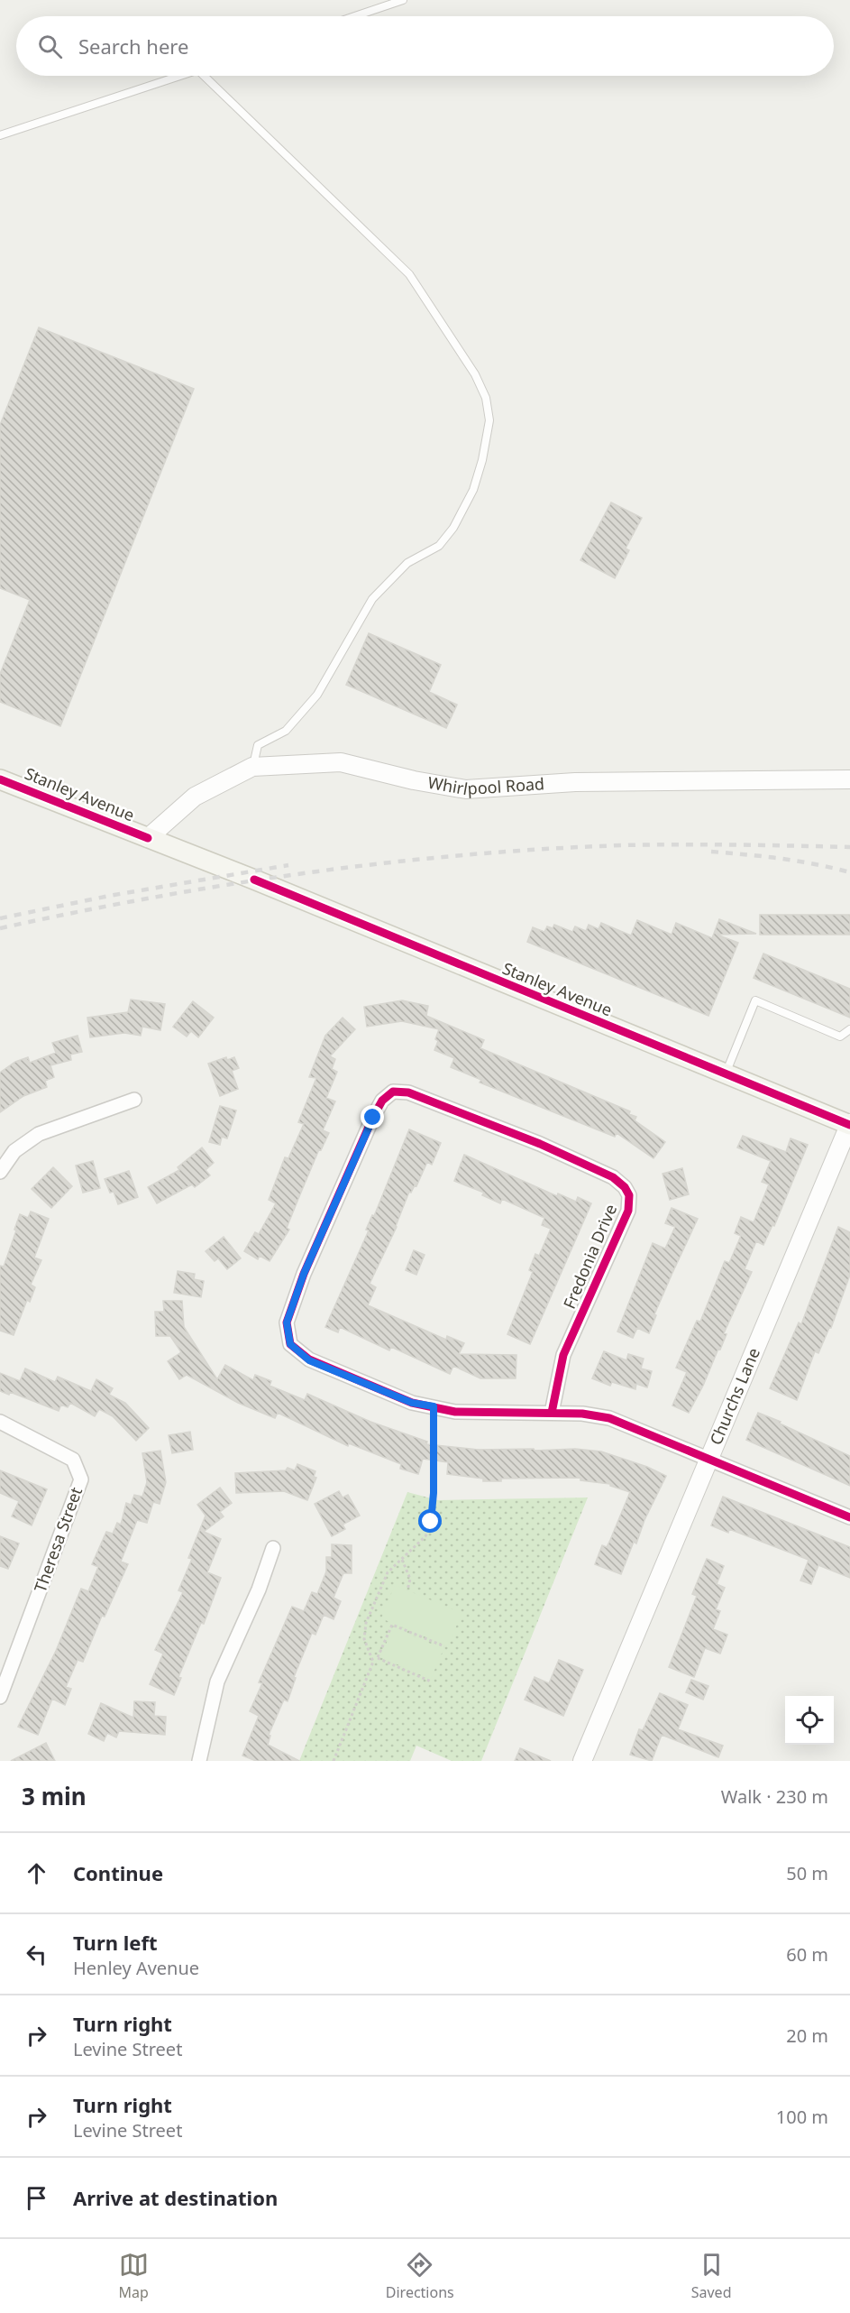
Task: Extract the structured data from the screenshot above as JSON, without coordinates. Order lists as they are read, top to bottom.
{
  "streets": {
    "main road": ["Stanley Avenue"],
    "street": [
      "Whirlpool Road",
      "Fredonia Drive",
      "Churchs Lane",
      "Theresa Street"
    ]
  },
  "crossings": [
    ["Whirlpool Road", "Stanley Avenue"],
    ["Stanley Avenue", "Churchs Lane"]
  ],
  "page": {
    "search": "Search here",
    "heading": ["3 min", "Walk · 230 m"],
    "list": [
      ["Continue", "50 m"],
      ["Turn left", "Henley Avenue", "60 m"],
      ["Turn right", "Levine Street", "20 m"],
      ["Turn right", "Levine Street", "100 m"],
      "Arrive at destination"
    ],
    "nav": ["Map", "Directions", "Saved"]
  }
}
